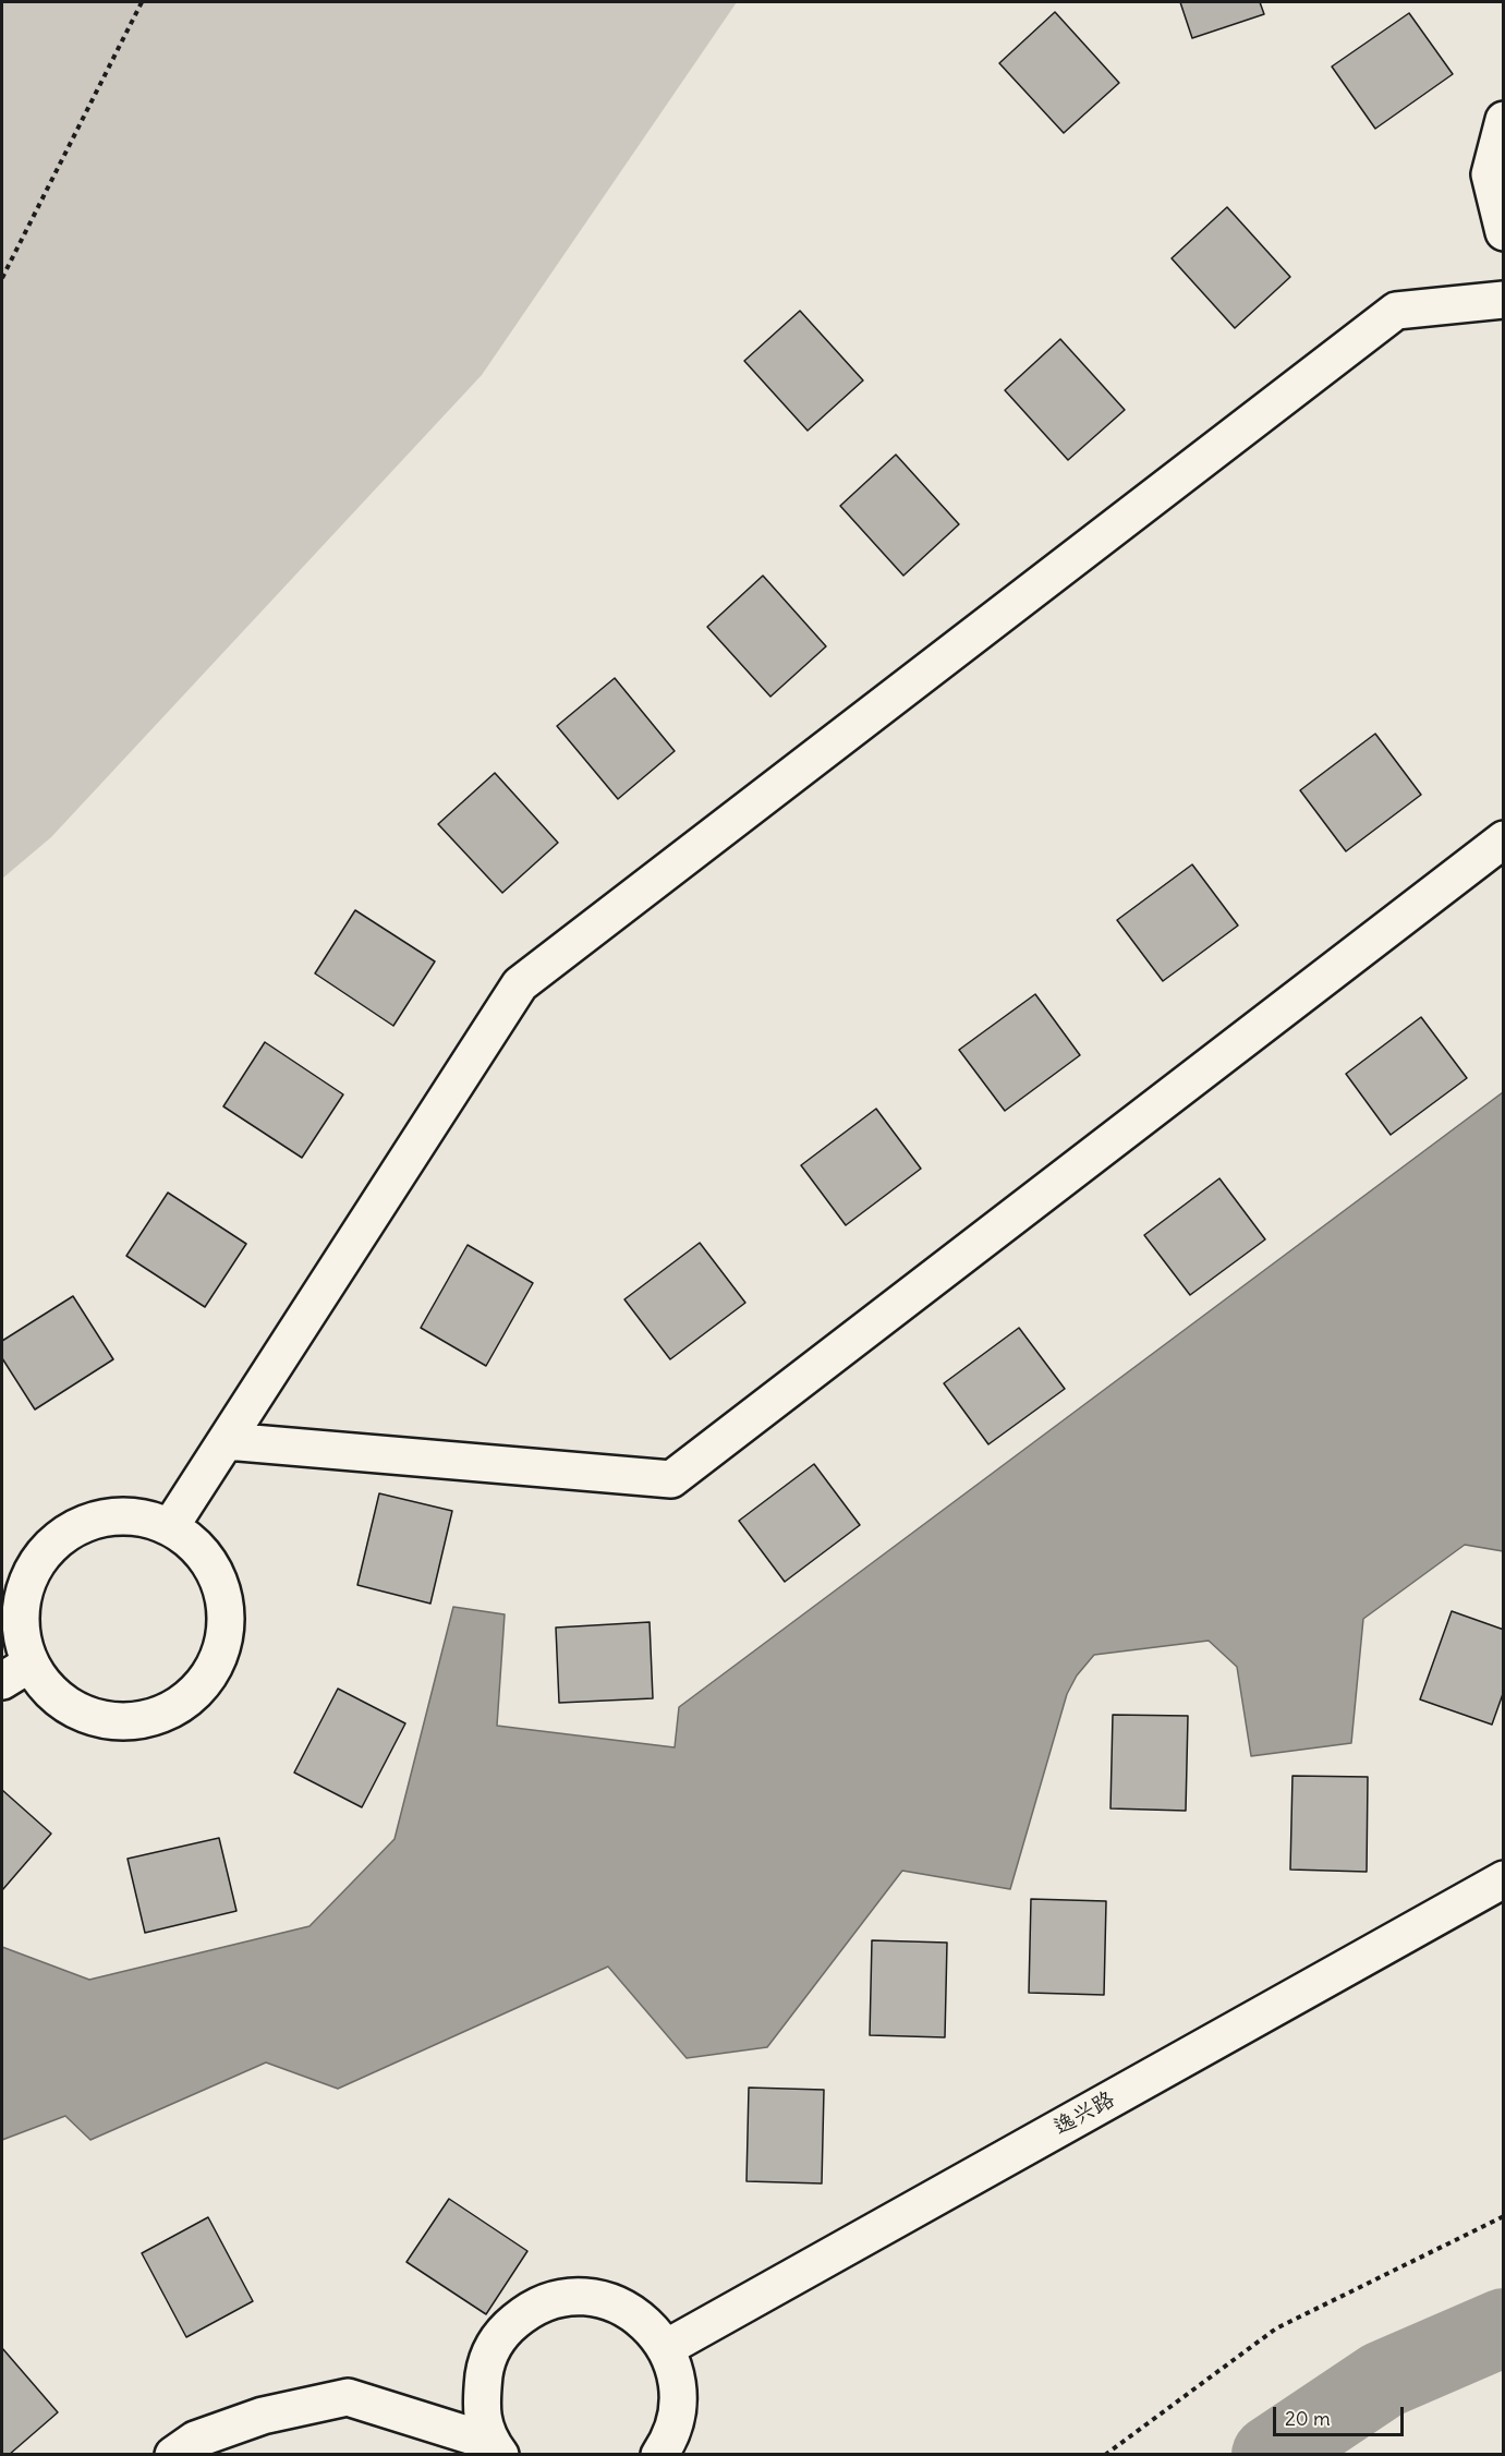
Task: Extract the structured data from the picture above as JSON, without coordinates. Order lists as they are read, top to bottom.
{
  "streets": {
    "street": ["逸兴路"]
  },
  "scale_bar": "20 m"
}
